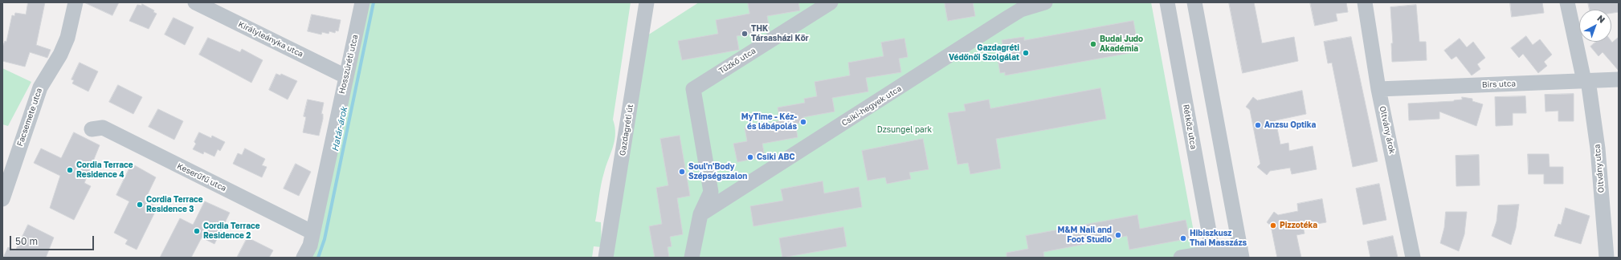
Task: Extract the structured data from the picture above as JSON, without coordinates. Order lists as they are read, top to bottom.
{
  "streets": {
    "street": [
      "Királyleányka utca",
      "Tűzkő utca",
      "Hosszúréti utca",
      "Birs utca",
      "Csiki-hegyek utca",
      "Facsemete utca",
      "Rétköz utca",
      "Gazdagréti út",
      "Oltvány árok",
      "Oltvány utca",
      "Keserűfű utca"
    ]
  },
  "crossings": [
    ["Királyleányka utca", "Hosszúréti utca"],
    ["Tűzkő utca", "Csiki-hegyek utca"],
    ["Hosszúréti utca", "Keserűfű utca"],
    ["Birs utca", "Oltvány árok"],
    ["Birs utca", "Oltvány utca"]
  ],
  "water": ["Határ-árok"],
  "parks": ["Dzsungel park"],
  "places": [
    "THK Társasházi Kör",
    "Budai Judo Akadémia",
    "Gazdagréti Védőnői Szolgálat",
    "MyTime - Kéz- és lábápolás",
    "Anzsu Optika",
    "Csiki ABC",
    "Cordia Terrace Residence 4",
    "Soul'n'Body Szépségszalon",
    "Cordia Terrace Residence 3",
    "Pizzotéka",
    "Cordia Terrace Residence 2",
    "M&M Nail and Foot Studio",
    "Hibiszkusz Thai Masszázs"
  ],
  "scale_bar": "50 m",
  "north": "top right"
}
